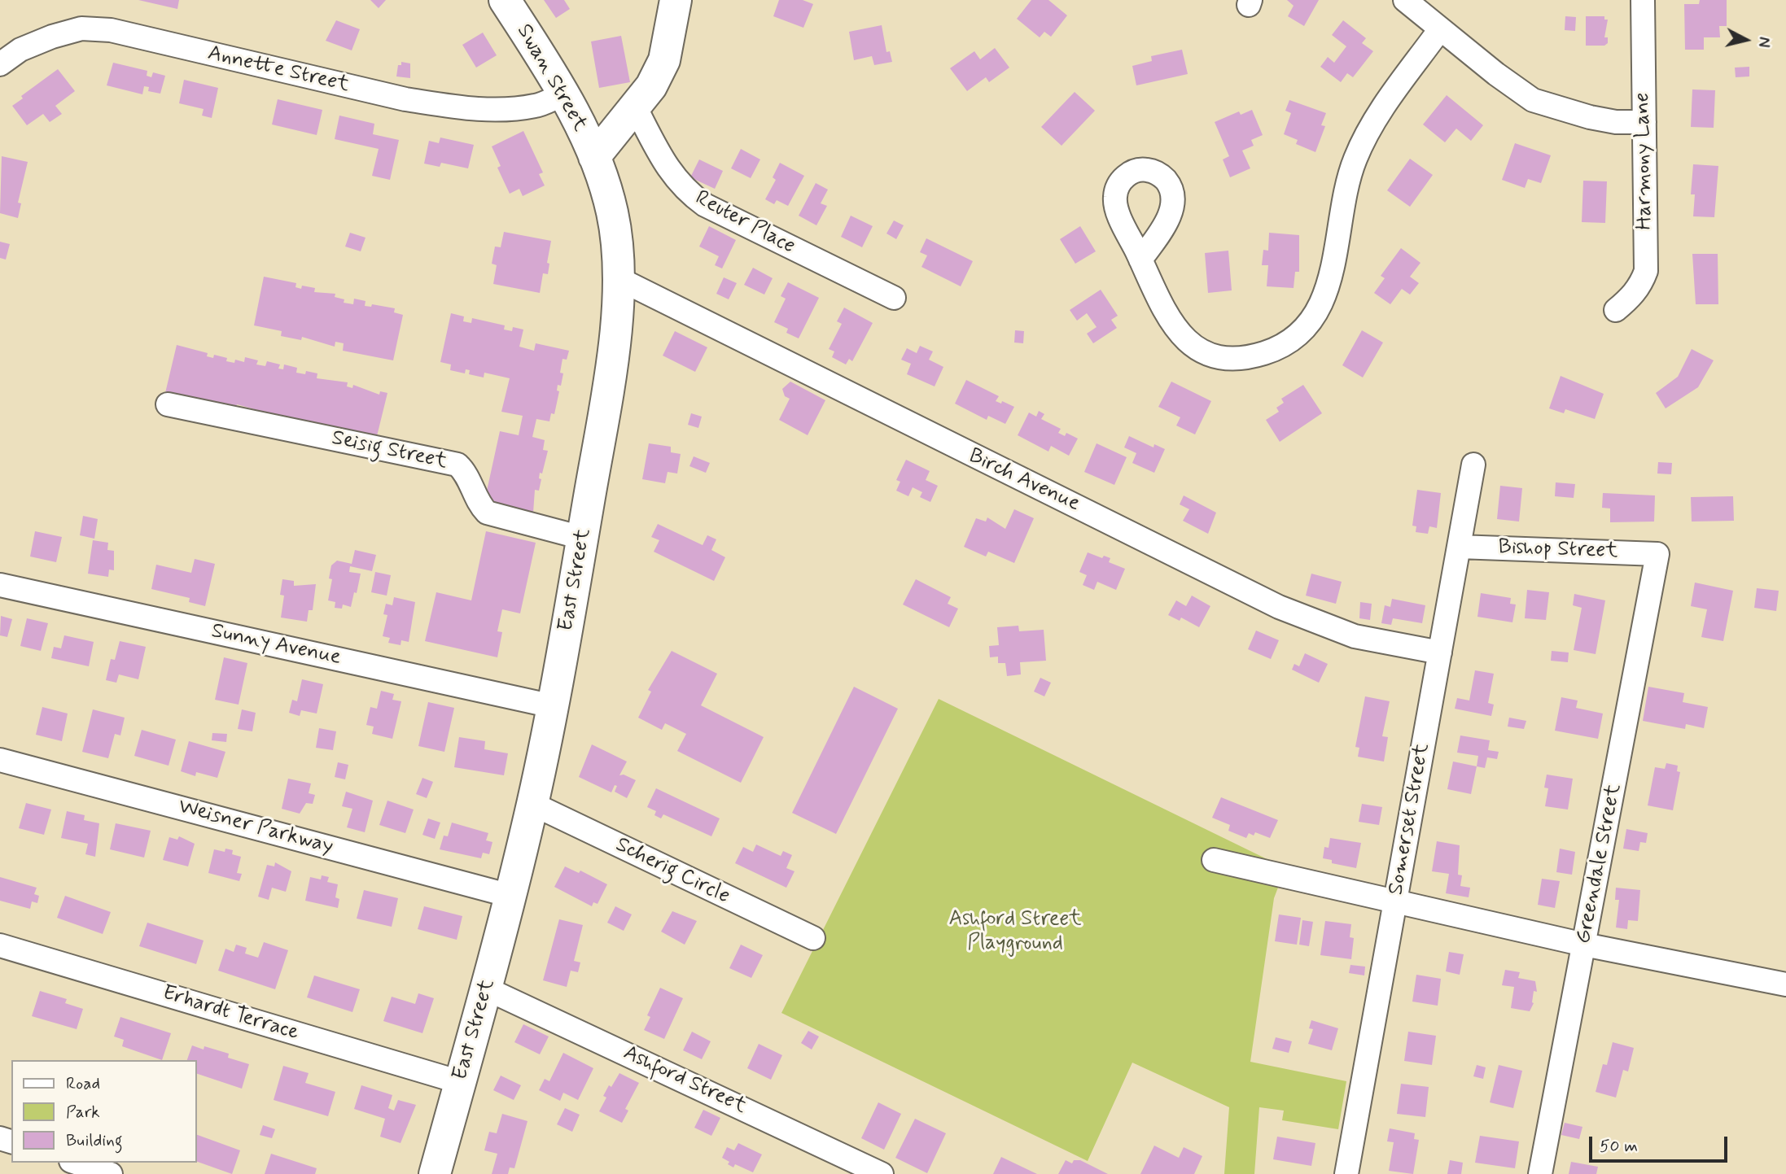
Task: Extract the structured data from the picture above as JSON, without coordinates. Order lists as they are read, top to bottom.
{
  "streets": {
    "main road": ["Swan Street", "East Street"],
    "street": [
      "Annette Street",
      "Harmony Lane",
      "Reuter Place",
      "Seisig Street",
      "Birch Avenue",
      "Bishop Street",
      "Sunny Avenue",
      "Somerset Street",
      "Weisner Parkway",
      "Greendale Street",
      "Scherig Circle",
      "Erhardt Terrace",
      "Ashford Street"
    ]
  },
  "crossings": [
    ["Annette Street", "Swan Street"],
    ["Swan Street", "East Street"],
    ["Seisig Street", "East Street"],
    ["Birch Avenue", "East Street"],
    ["Birch Avenue", "Somerset Street"],
    ["Bishop Street", "Somerset Street"],
    ["Bishop Street", "Greendale Street"],
    ["East Street", "Sunny Avenue"],
    ["East Street", "Weisner Parkway"],
    ["East Street", "Scherig Circle"],
    ["East Street", "Erhardt Terrace"],
    ["East Street", "Ashford Street"]
  ],
  "parks": ["Ashford Street Playground"],
  "legend": ["Road", "Park", "Building"],
  "scale_bar": "50 m",
  "north": "right"
}
